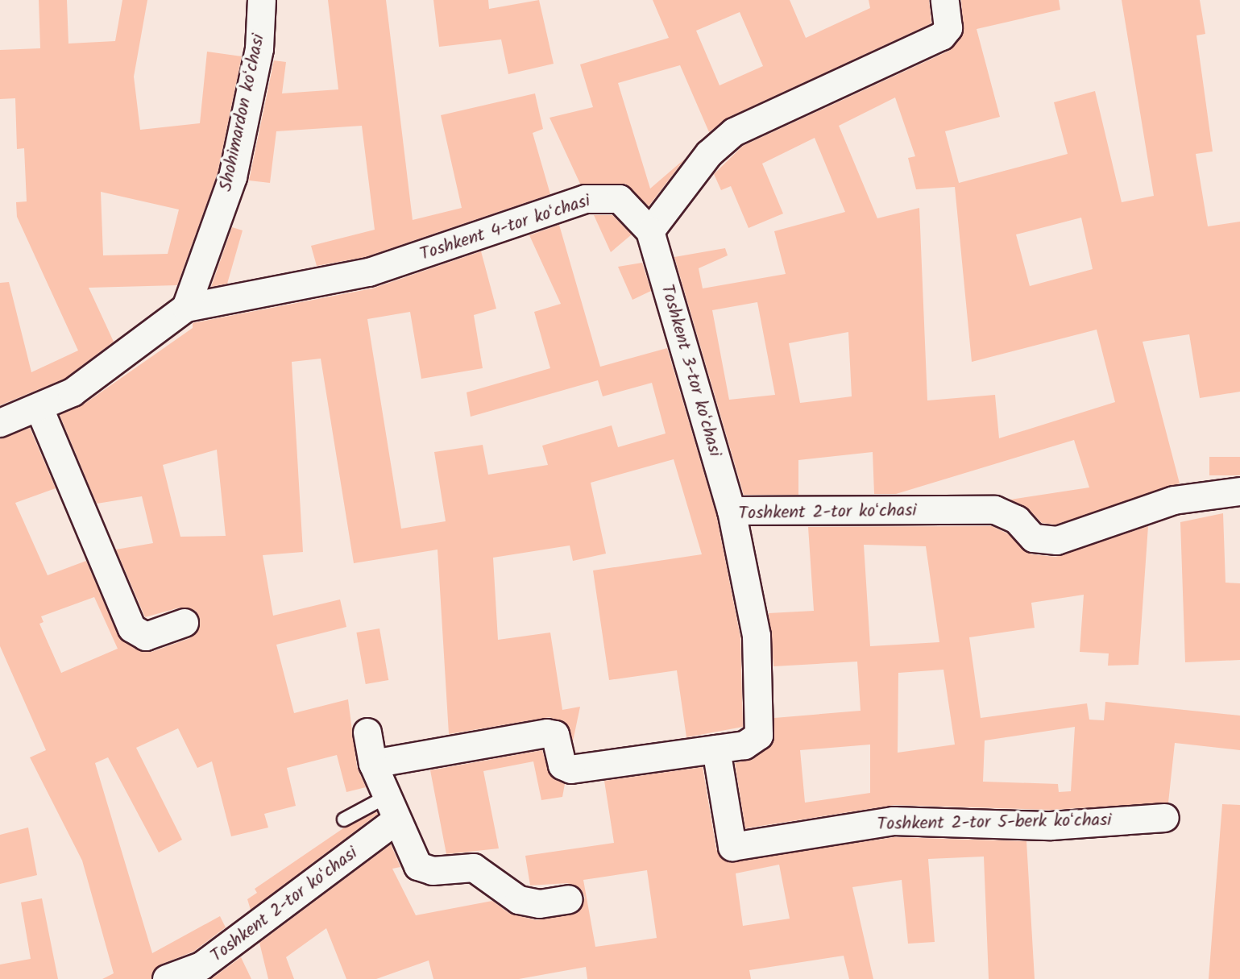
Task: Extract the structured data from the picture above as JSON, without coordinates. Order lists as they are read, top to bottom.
{
  "streets": {
    "street": [
      "Shohimardon koʻchasi",
      "Toshkent 4-tor koʻchasi",
      "Toshkent 3-tor koʻchasi",
      "Toshkent 2-tor koʻchasi",
      "Toshkent 2-tor 5-berk koʻchasi"
    ]
  },
  "crossings": [
    ["Shohimardon koʻchasi", "Toshkent 4-tor koʻchasi"],
    ["Toshkent 4-tor koʻchasi", "Toshkent 3-tor koʻchasi"],
    ["Toshkent 3-tor koʻchasi", "Toshkent 2-tor koʻchasi"],
    ["Toshkent 2-tor koʻchasi", "Toshkent 2-tor 5-berk koʻchasi"]
  ]
}
